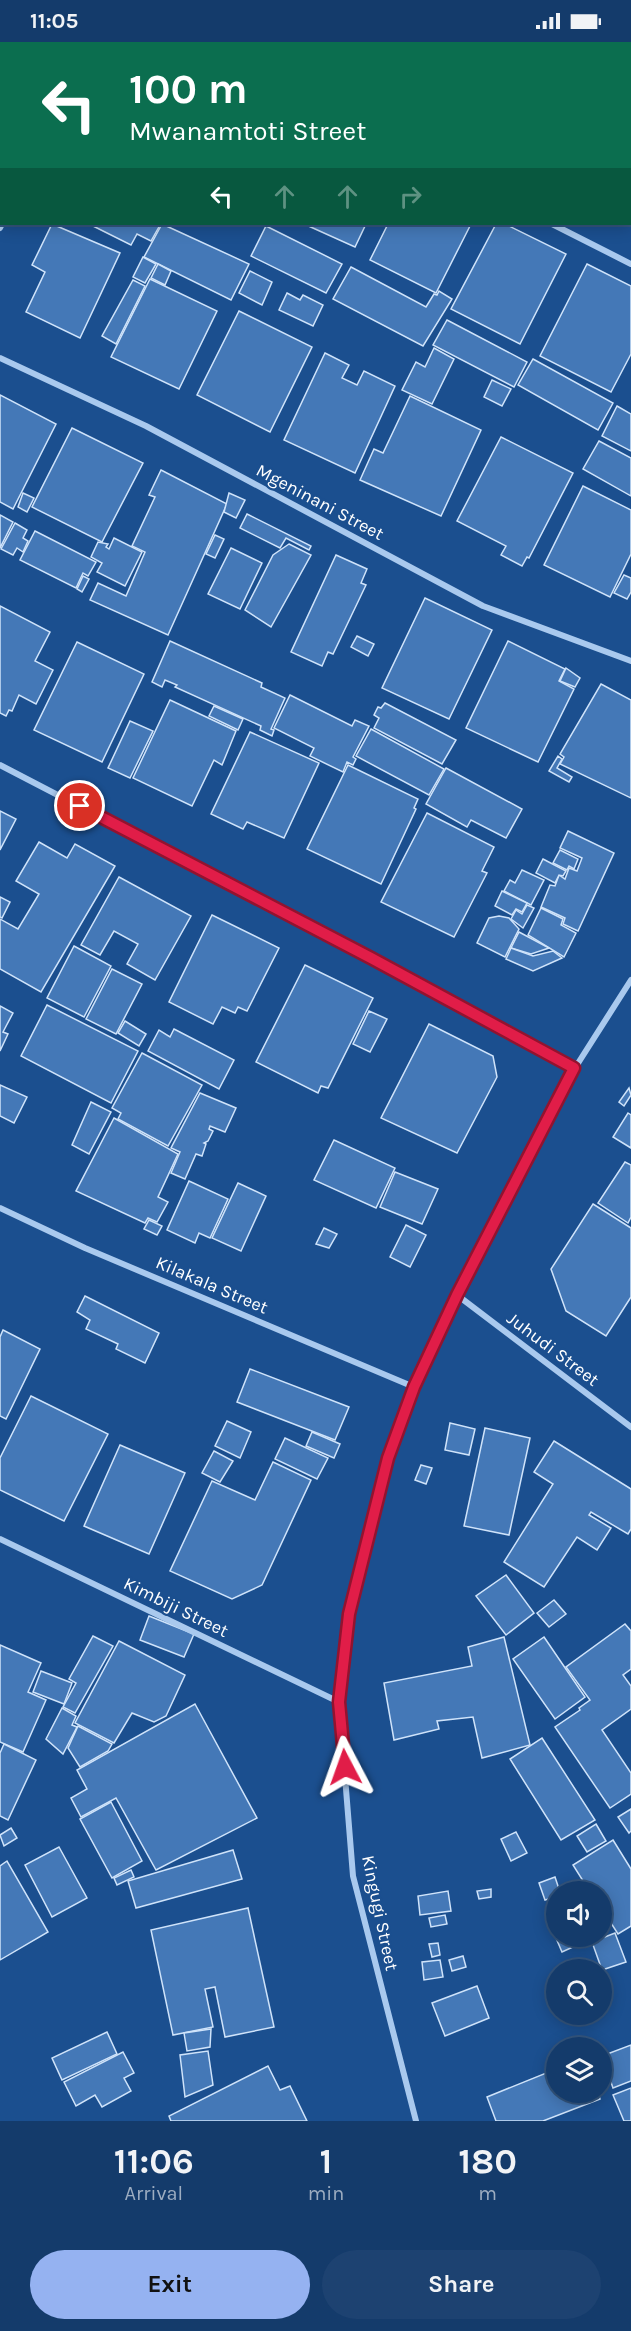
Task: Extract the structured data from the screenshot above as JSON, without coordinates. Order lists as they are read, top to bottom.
{
  "streets": {
    "street": [
      "Mgeninani Street",
      "Kilakala Street",
      "Juhudi Street",
      "Kimbiji Street",
      "Kingugi Street"
    ]
  },
  "crossings": [
    ["Kilakala Street", "Kingugi Street"],
    ["Juhudi Street", "Kingugi Street"],
    ["Kimbiji Street", "Kingugi Street"]
  ],
  "page": {
    "status": "11:05",
    "turn": ["100 m", "Mwanamtoti Street"],
    "eta": [
      "11:06",
      "Arrival",
      "1",
      "min",
      "180",
      "m"
    ],
    "buttons": ["Exit", "Share"]
  }
}
